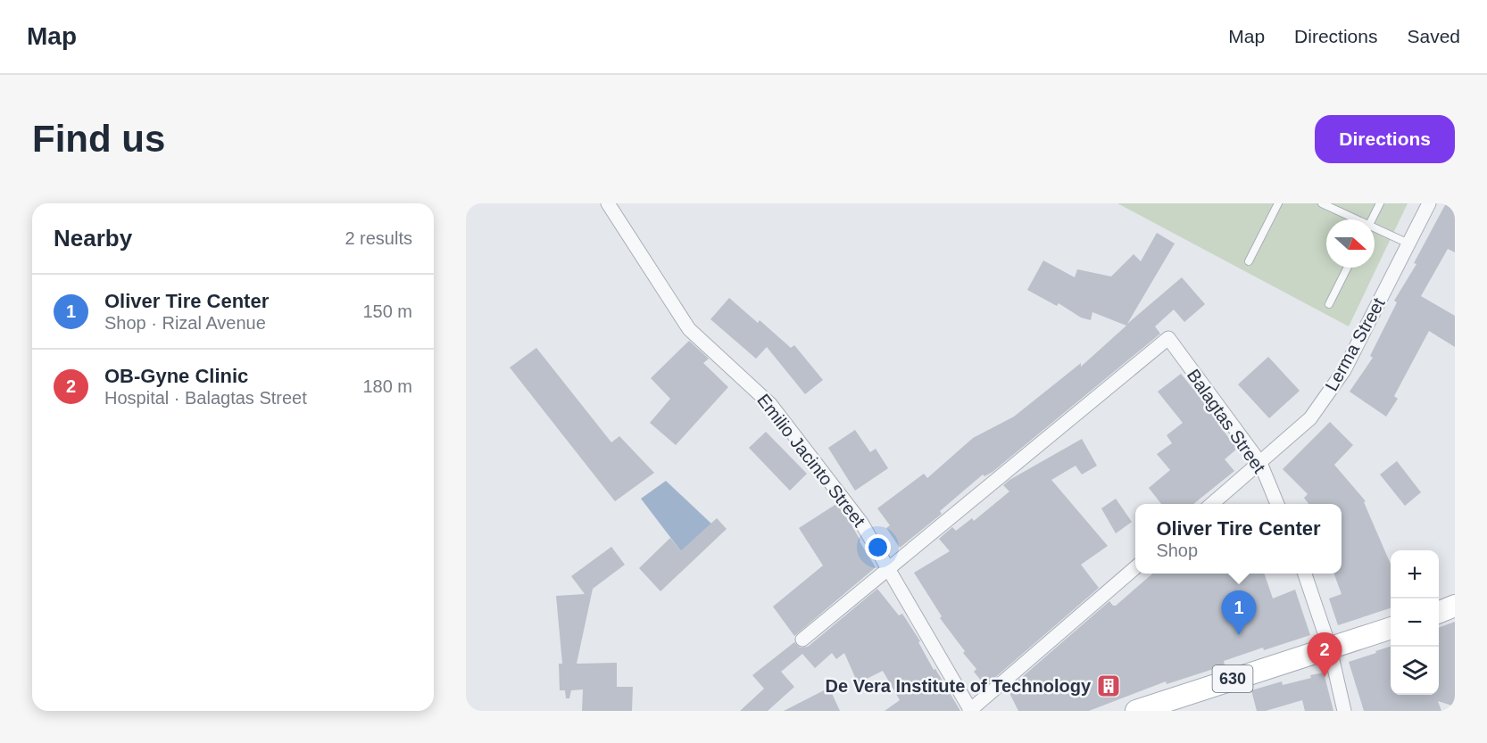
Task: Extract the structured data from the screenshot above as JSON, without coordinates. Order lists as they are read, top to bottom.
{
  "streets": {
    "main road": ["630"],
    "street": ["Lerma Street", "Balagtas Street", "Emilio Jacinto Street"]
  },
  "crossings": [
    ["Lerma Street", "Balagtas Street"],
    ["Balagtas Street", "Emilio Jacinto Street"]
  ],
  "places": {
    "building": ["De Vera Institute of Technology"]
  },
  "north": "right",
  "page": {
    "header": "Map",
    "nav": ["Map", "Directions", "Saved"],
    "buttons": "Directions",
    "title": "Find us",
    "heading": ["Nearby", "2 results"],
    "list": [
      {
        "mark": "1",
        "name": "Oliver Tire Center",
        "note": "Shop · Rizal Avenue",
        "value": "150 m"
      },
      {
        "mark": "2",
        "name": "OB-Gyne Clinic",
        "note": "Hospital · Balagtas Street",
        "value": "180 m"
      }
    ],
    "popup": ["Oliver Tire Center", "Shop"],
    "map_buttons": ["+", "−"],
    "pins": ["1", "2"]
  }
}
